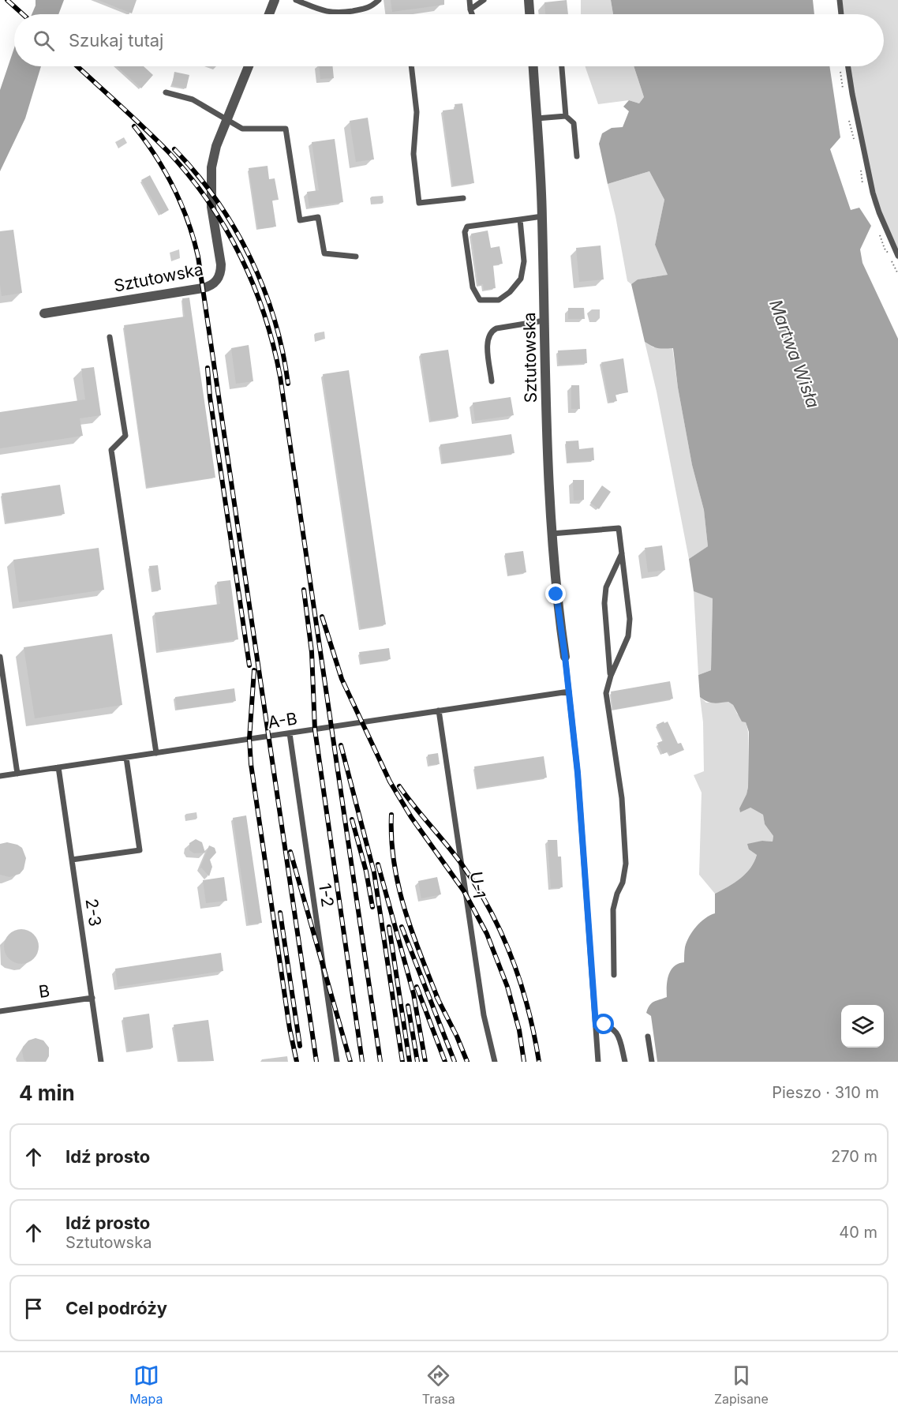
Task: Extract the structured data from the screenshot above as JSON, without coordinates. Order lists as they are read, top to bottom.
{
  "streets": {
    "street": ["Sztutowska"],
    "lane": [
      "A-B",
      "U-1",
      "1-2",
      "2-3",
      "B"
    ]
  },
  "crossings": [
    ["A-B", "U-1"],
    ["A-B", "1-2"],
    ["A-B", "2-3"],
    ["2-3", "B"]
  ],
  "water": ["Martwa Wisła"],
  "page": {
    "search": "Szukaj tutaj",
    "heading": ["4 min", "Pieszo · 310 m"],
    "list": [
      ["Idź prosto", "270 m"],
      ["Idź prosto", "Sztutowska", "40 m"],
      "Cel podróży"
    ],
    "nav": ["Mapa", "Trasa", "Zapisane"]
  }
}
